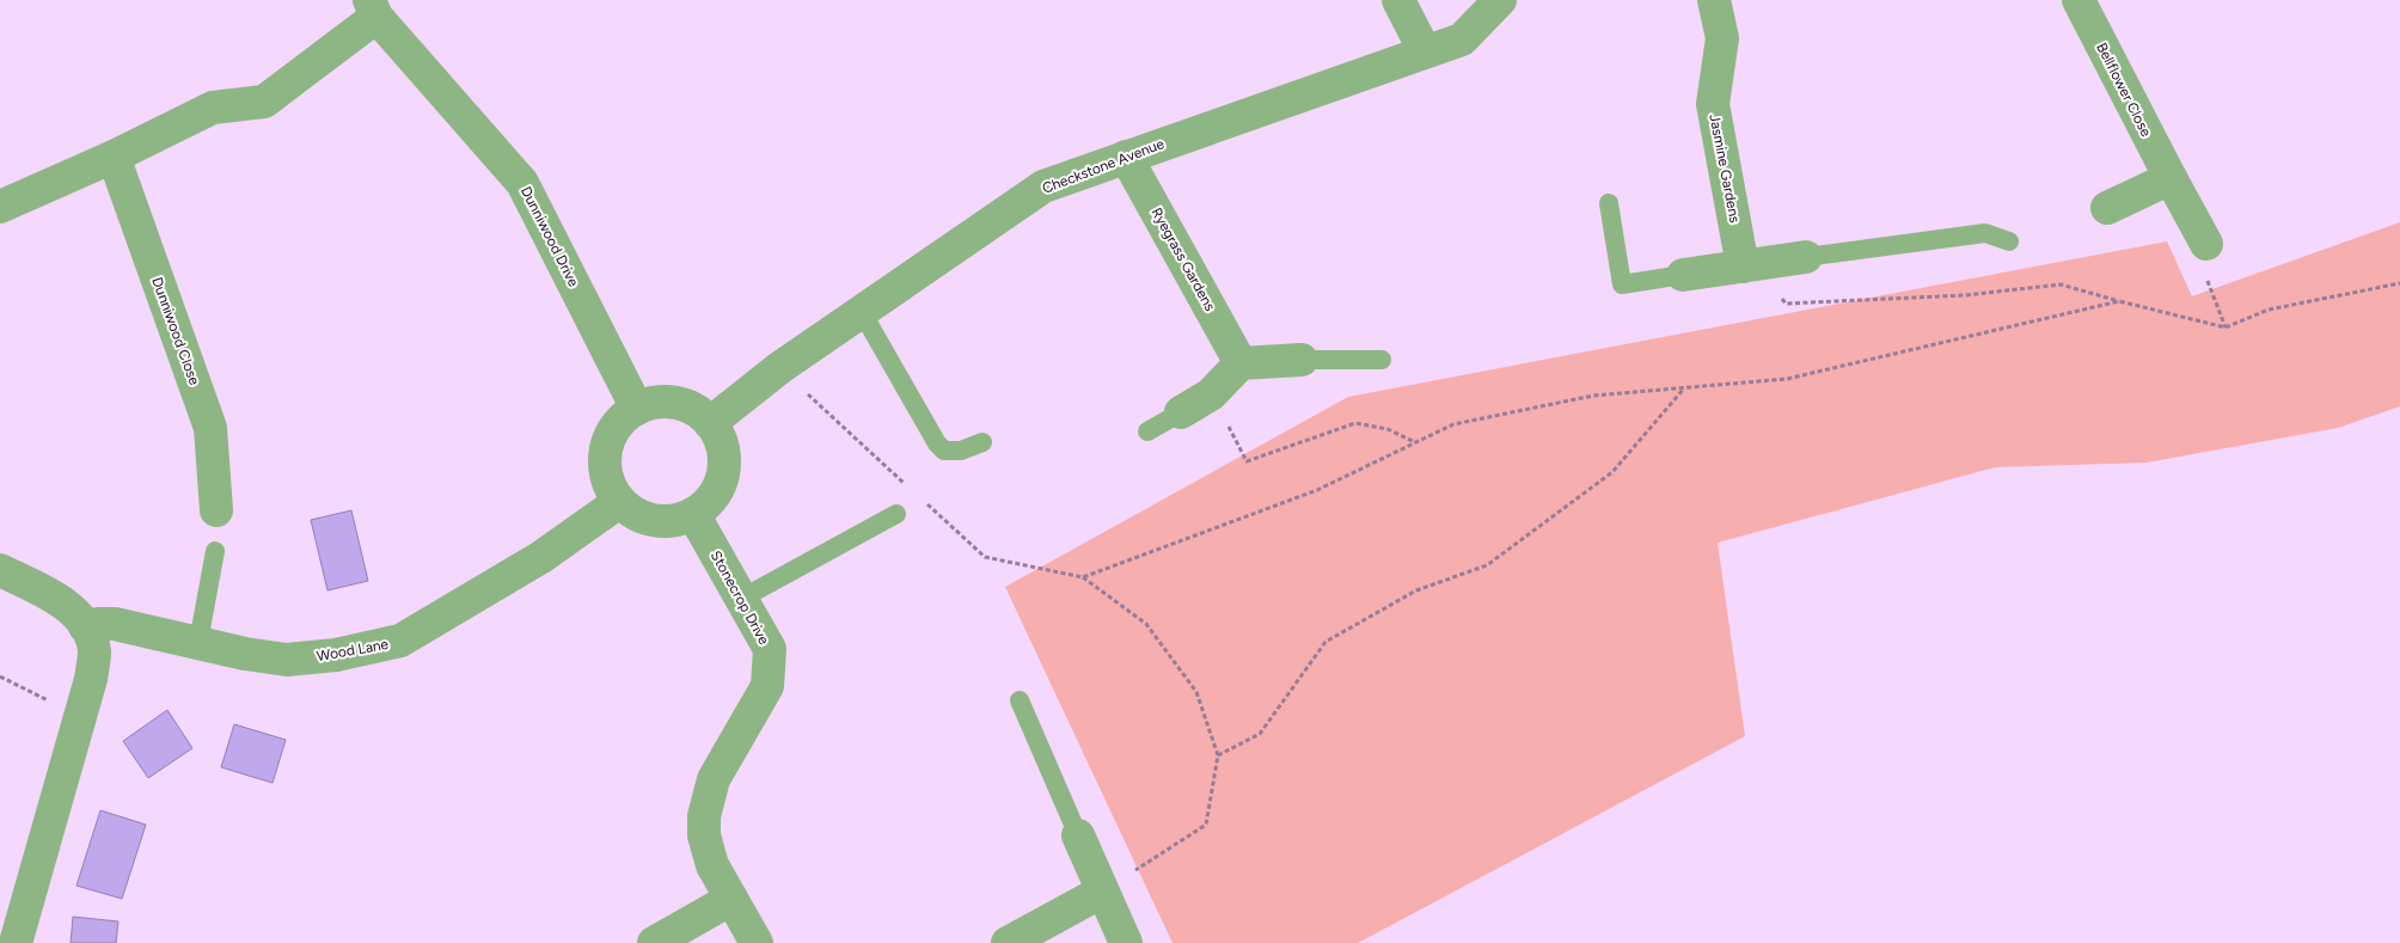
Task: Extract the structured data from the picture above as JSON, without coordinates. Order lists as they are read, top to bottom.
{
  "streets": {
    "street": [
      "Bellflower Close",
      "Checkstone Avenue",
      "Jasmine Gardens",
      "Dunniwood Drive",
      "Ryegrass Gardens",
      "Dunniwood Close",
      "Stonecrop Drive",
      "Wood Lane"
    ]
  },
  "crossings": [
    ["Checkstone Avenue", "Dunniwood Drive"],
    ["Checkstone Avenue", "Ryegrass Gardens"],
    ["Checkstone Avenue", "Stonecrop Drive"],
    ["Checkstone Avenue", "Wood Lane"],
    ["Dunniwood Drive", "Stonecrop Drive"],
    ["Dunniwood Drive", "Wood Lane"],
    ["Stonecrop Drive", "Wood Lane"]
  ]
}
